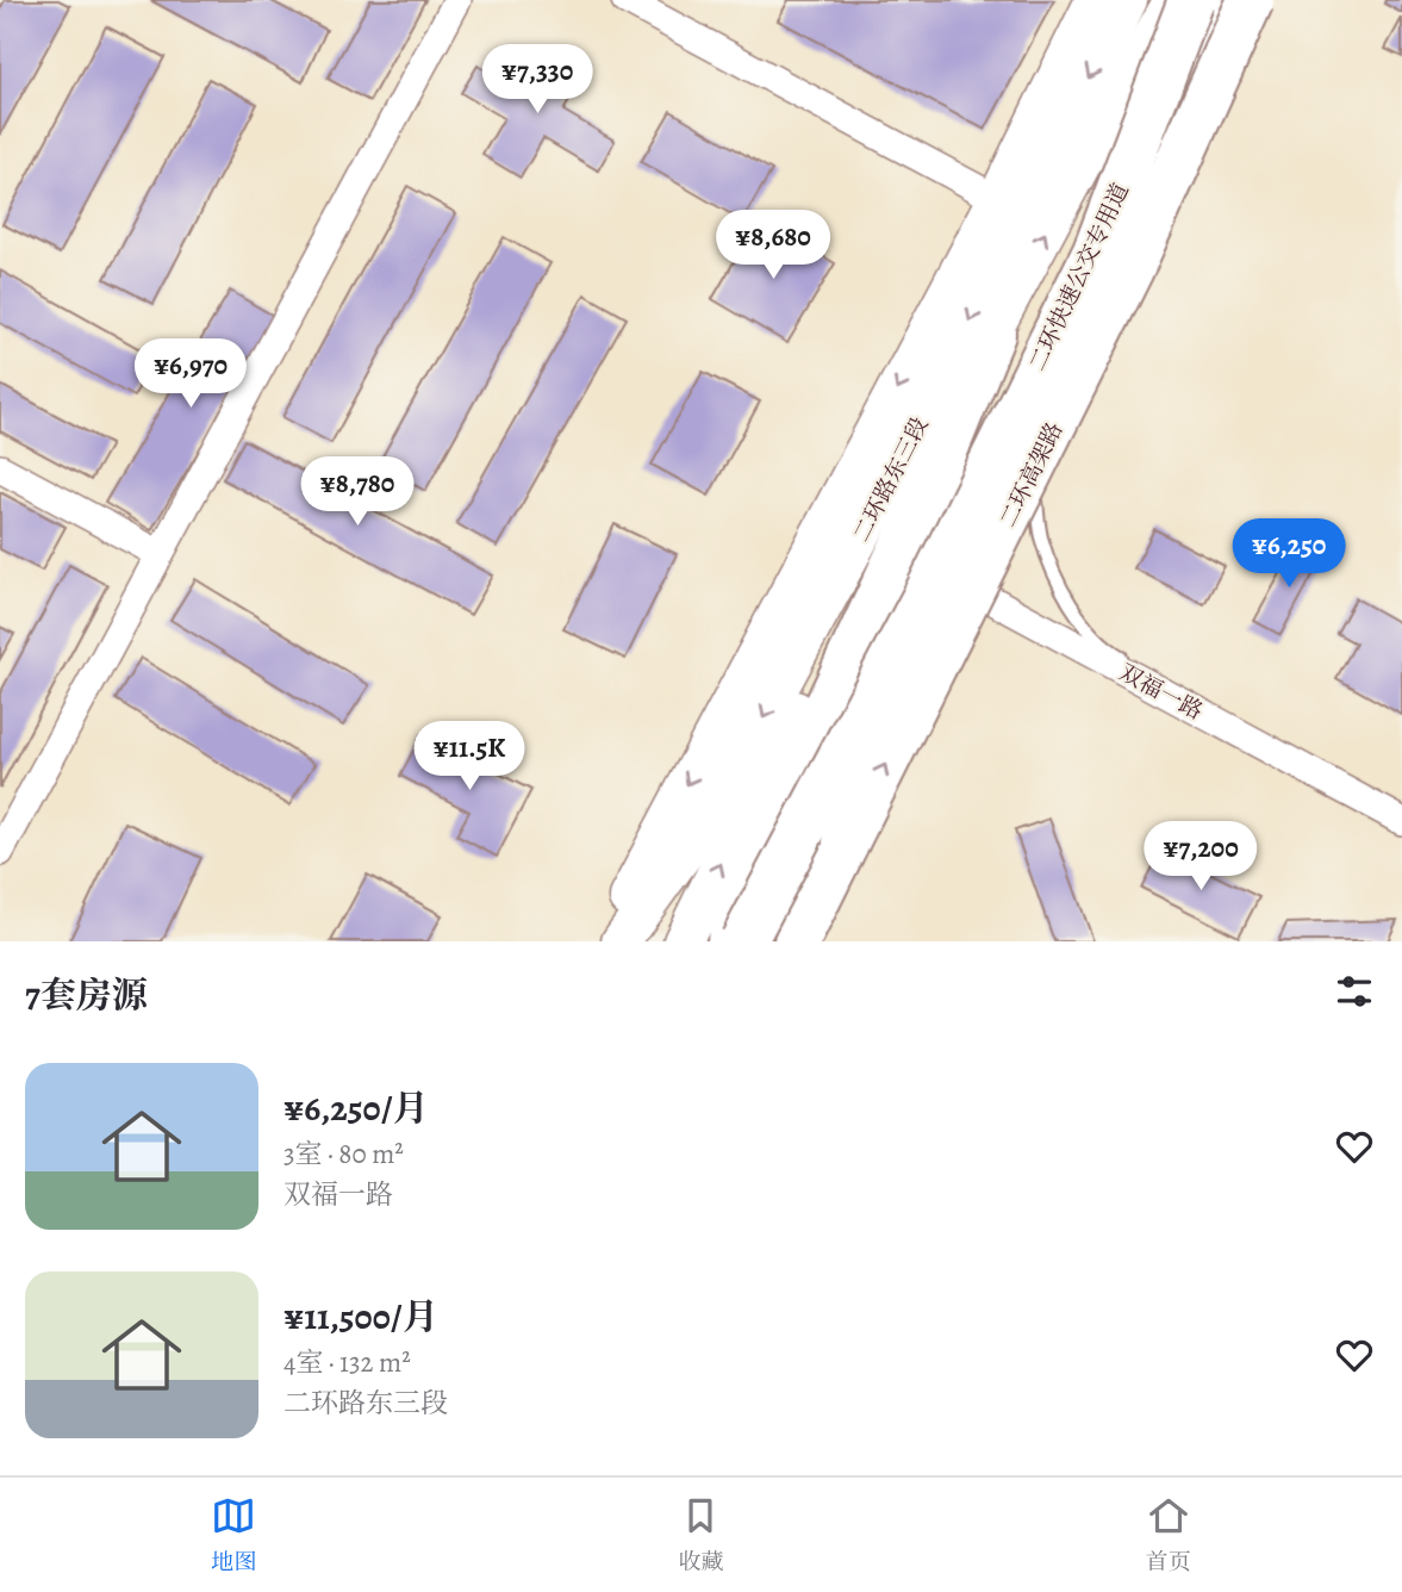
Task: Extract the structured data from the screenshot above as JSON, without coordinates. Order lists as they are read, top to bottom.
{
  "streets": {
    "highway": ["二环高架路"],
    "main road": ["二环路东三段"],
    "street": ["双福一路"]
  },
  "page": {
    "price": [
      "¥7,330",
      "¥8,680",
      "¥6,970",
      "¥8,780",
      "¥6,250",
      "¥11.5K",
      "¥7,200"
    ],
    "heading": "7套房源",
    "list": [
      {
        "name": "¥6,250/月",
        "note": "3室 · 80 m² · 双福一路"
      },
      {
        "name": "¥11,500/月",
        "note": "4室 · 132 m² · 二环路东三段"
      }
    ],
    "tabs": ["地图", "收藏", "首页"]
  }
}
